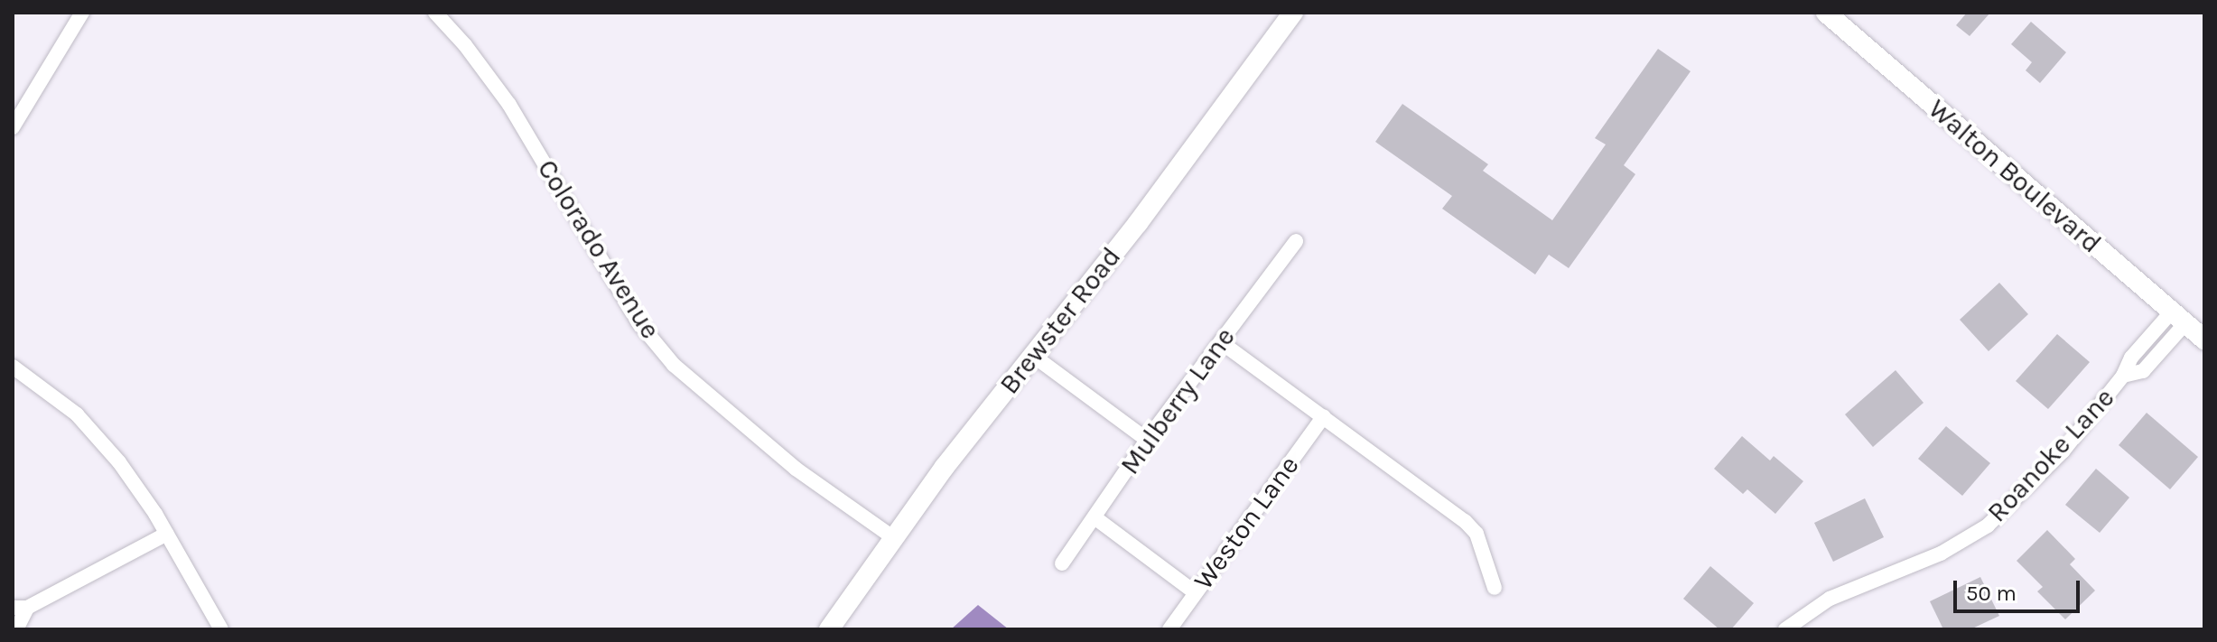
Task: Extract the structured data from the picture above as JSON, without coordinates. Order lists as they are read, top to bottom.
{
  "streets": {
    "street": [
      "Walton Boulevard",
      "Colorado Avenue",
      "Brewster Road",
      "Mulberry Lane",
      "Roanoke Lane",
      "Weston Lane"
    ]
  },
  "crossings": [
    ["Walton Boulevard", "Roanoke Lane"],
    ["Colorado Avenue", "Brewster Road"]
  ],
  "scale_bar": "50 m"
}
